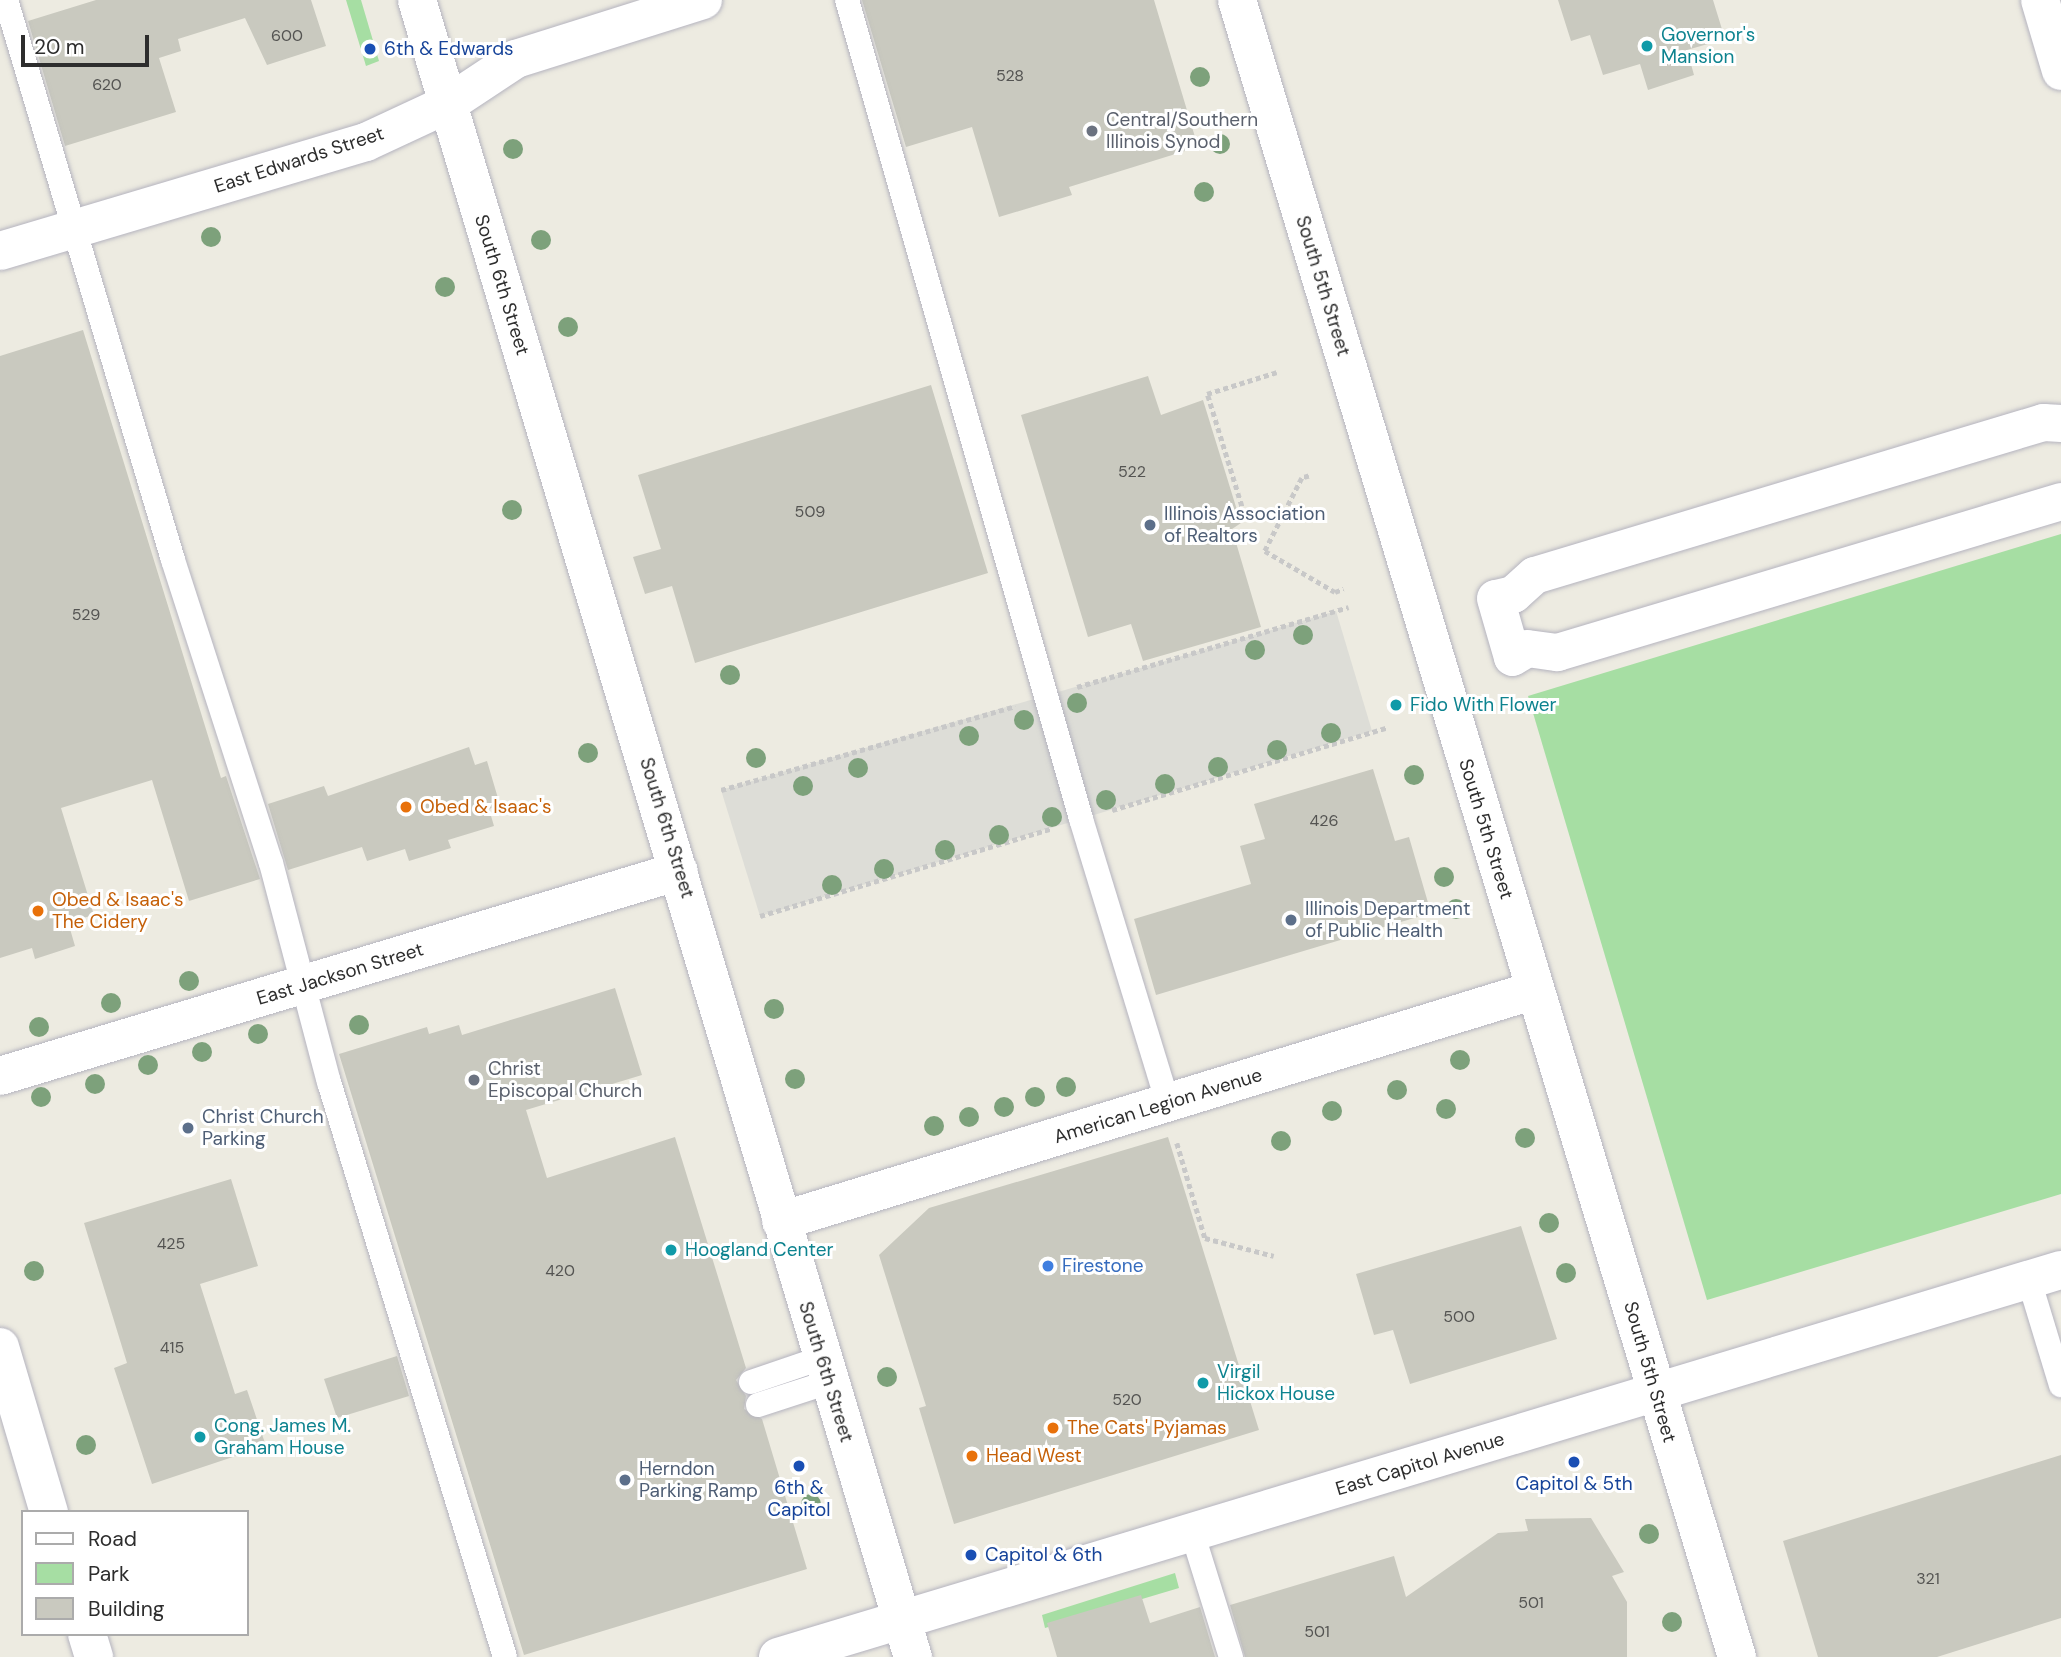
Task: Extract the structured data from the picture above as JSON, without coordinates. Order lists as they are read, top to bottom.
{
  "streets": {
    "street": [
      "East Edwards Street",
      "South 6th Street",
      "South 5th Street",
      "East Jackson Street",
      "American Legion Avenue",
      "East Capitol Avenue"
    ]
  },
  "crossings": [
    ["East Edwards Street", "South 6th Street"],
    ["South 6th Street", "East Jackson Street"],
    ["South 6th Street", "American Legion Avenue"],
    ["South 6th Street", "East Capitol Avenue"],
    ["South 5th Street", "American Legion Avenue"],
    ["South 5th Street", "East Capitol Avenue"]
  ],
  "places": [
    "Governor's Mansion",
    "6th & Edwards",
    "Central/Southern Illinois Synod",
    "Illinois Association of Realtors",
    "Fido With Flower",
    "Obed & Isaac's",
    "Obed & Isaac's The Cidery",
    "Illinois Department of Public Health",
    "Christ Episcopal Church",
    "Christ Church Parking",
    "Hoogland Center",
    "Firestone",
    "Virgil Hickox House",
    "The Cats' Pyjamas",
    "Cong. James M. Graham House",
    "Head West",
    "Capitol & 5th",
    "6th & Capitol",
    "Herndon Parking Ramp",
    "Capitol & 6th"
  ],
  "house_numbers": [
    "600",
    "528",
    "620",
    "522",
    "509",
    "529",
    "426",
    "425",
    "420",
    "500",
    "415",
    "520",
    "321",
    "501",
    "501"
  ],
  "legend": ["Road", "Park", "Building"],
  "scale_bar": "20 m"
}
